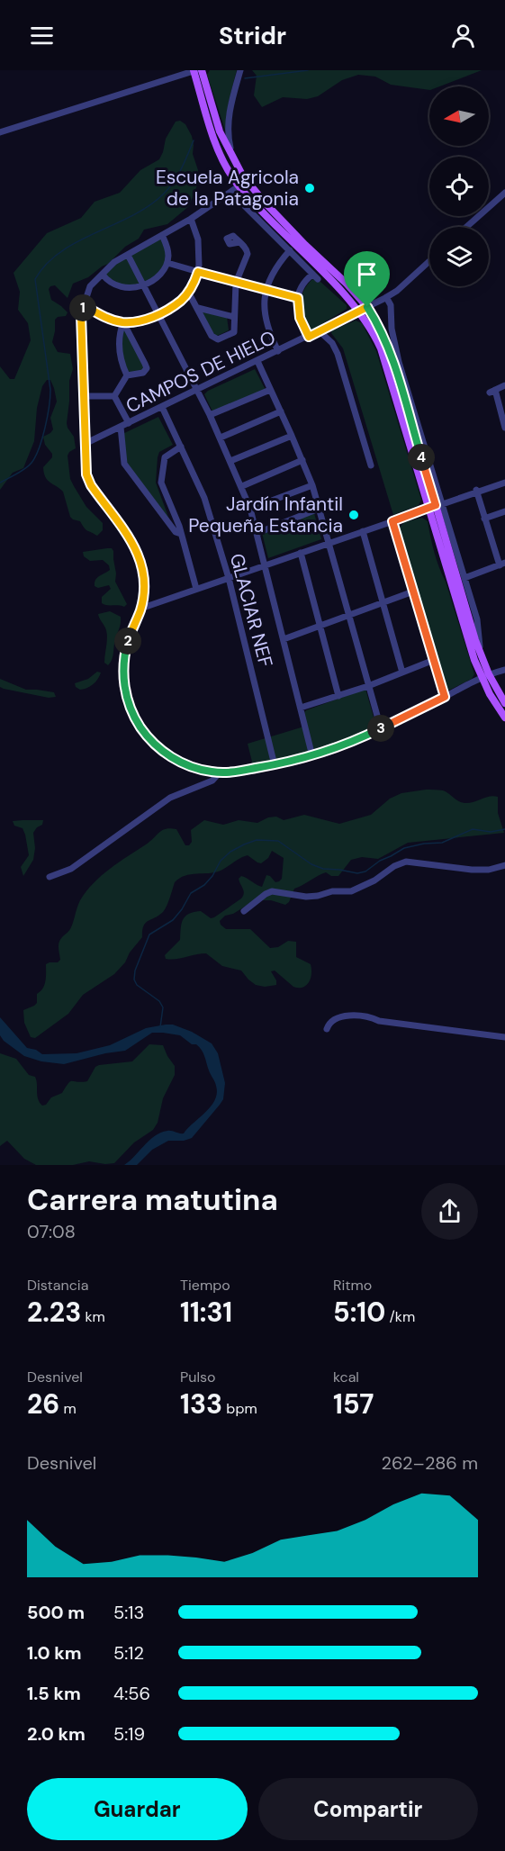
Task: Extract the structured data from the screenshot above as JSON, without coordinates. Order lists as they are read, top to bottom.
{
  "streets": {
    "street": ["CAMPOS DE HIELO", "GLACIAR NEF"]
  },
  "crossings": [
    ["CAMPOS DE HIELO", "GLACIAR NEF"]
  ],
  "places": ["Escuela Agricola de la Patagonia", "Jardín Infantil Pequeña Estancia"],
  "north": "left",
  "page": {
    "header": "Stridr",
    "pins": [
      "1",
      "4",
      "2",
      "3"
    ],
    "heading": ["Carrera matutina", "07:08"],
    "stats": [
      ["Distancia", "2.23 km"],
      ["Tiempo", "11:31"],
      ["Ritmo", "5:10 /km"],
      ["Desnivel", "26 m"],
      ["Pulso", "133 bpm"],
      ["kcal", "157"]
    ],
    "chart": ["Desnivel", "262–286 m"],
    "list": [
      {
        "name": "500 m",
        "note": "5:13"
      },
      {
        "name": "1.0 km",
        "note": "5:12"
      },
      {
        "name": "1.5 km",
        "note": "4:56"
      },
      {
        "name": "2.0 km",
        "note": "5:19"
      }
    ],
    "buttons": ["Guardar", "Compartir"]
  }
}
